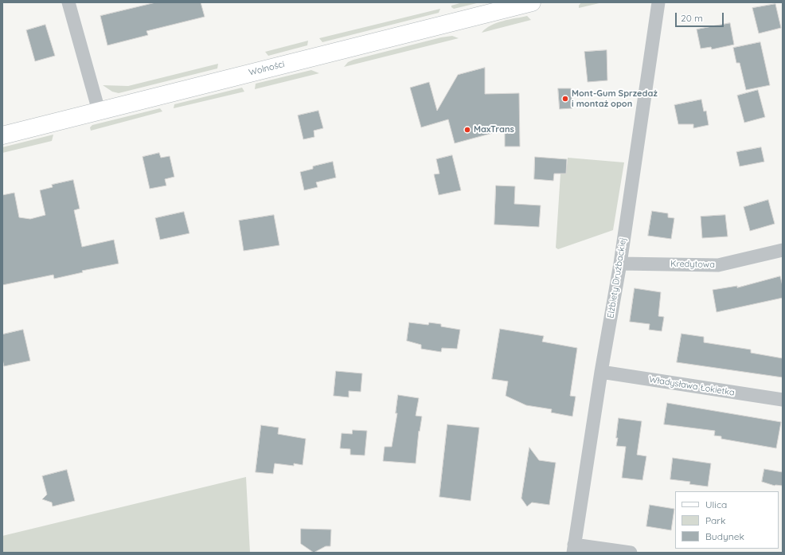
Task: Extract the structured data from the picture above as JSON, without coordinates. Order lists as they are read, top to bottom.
{
  "streets": {
    "main road": ["Wolności"],
    "street": ["Kredytowa", "Elżbiety Drużbackiej", "Władysława Łokietka"]
  },
  "crossings": [
    ["Kredytowa", "Elżbiety Drużbackiej"],
    ["Elżbiety Drużbackiej", "Władysława Łokietka"]
  ],
  "places": ["Mont-Gum Sprzedaż i montaż opon", "MaxTrans"],
  "legend": ["Ulica", "Park", "Budynek"],
  "scale_bar": "20 m"
}
